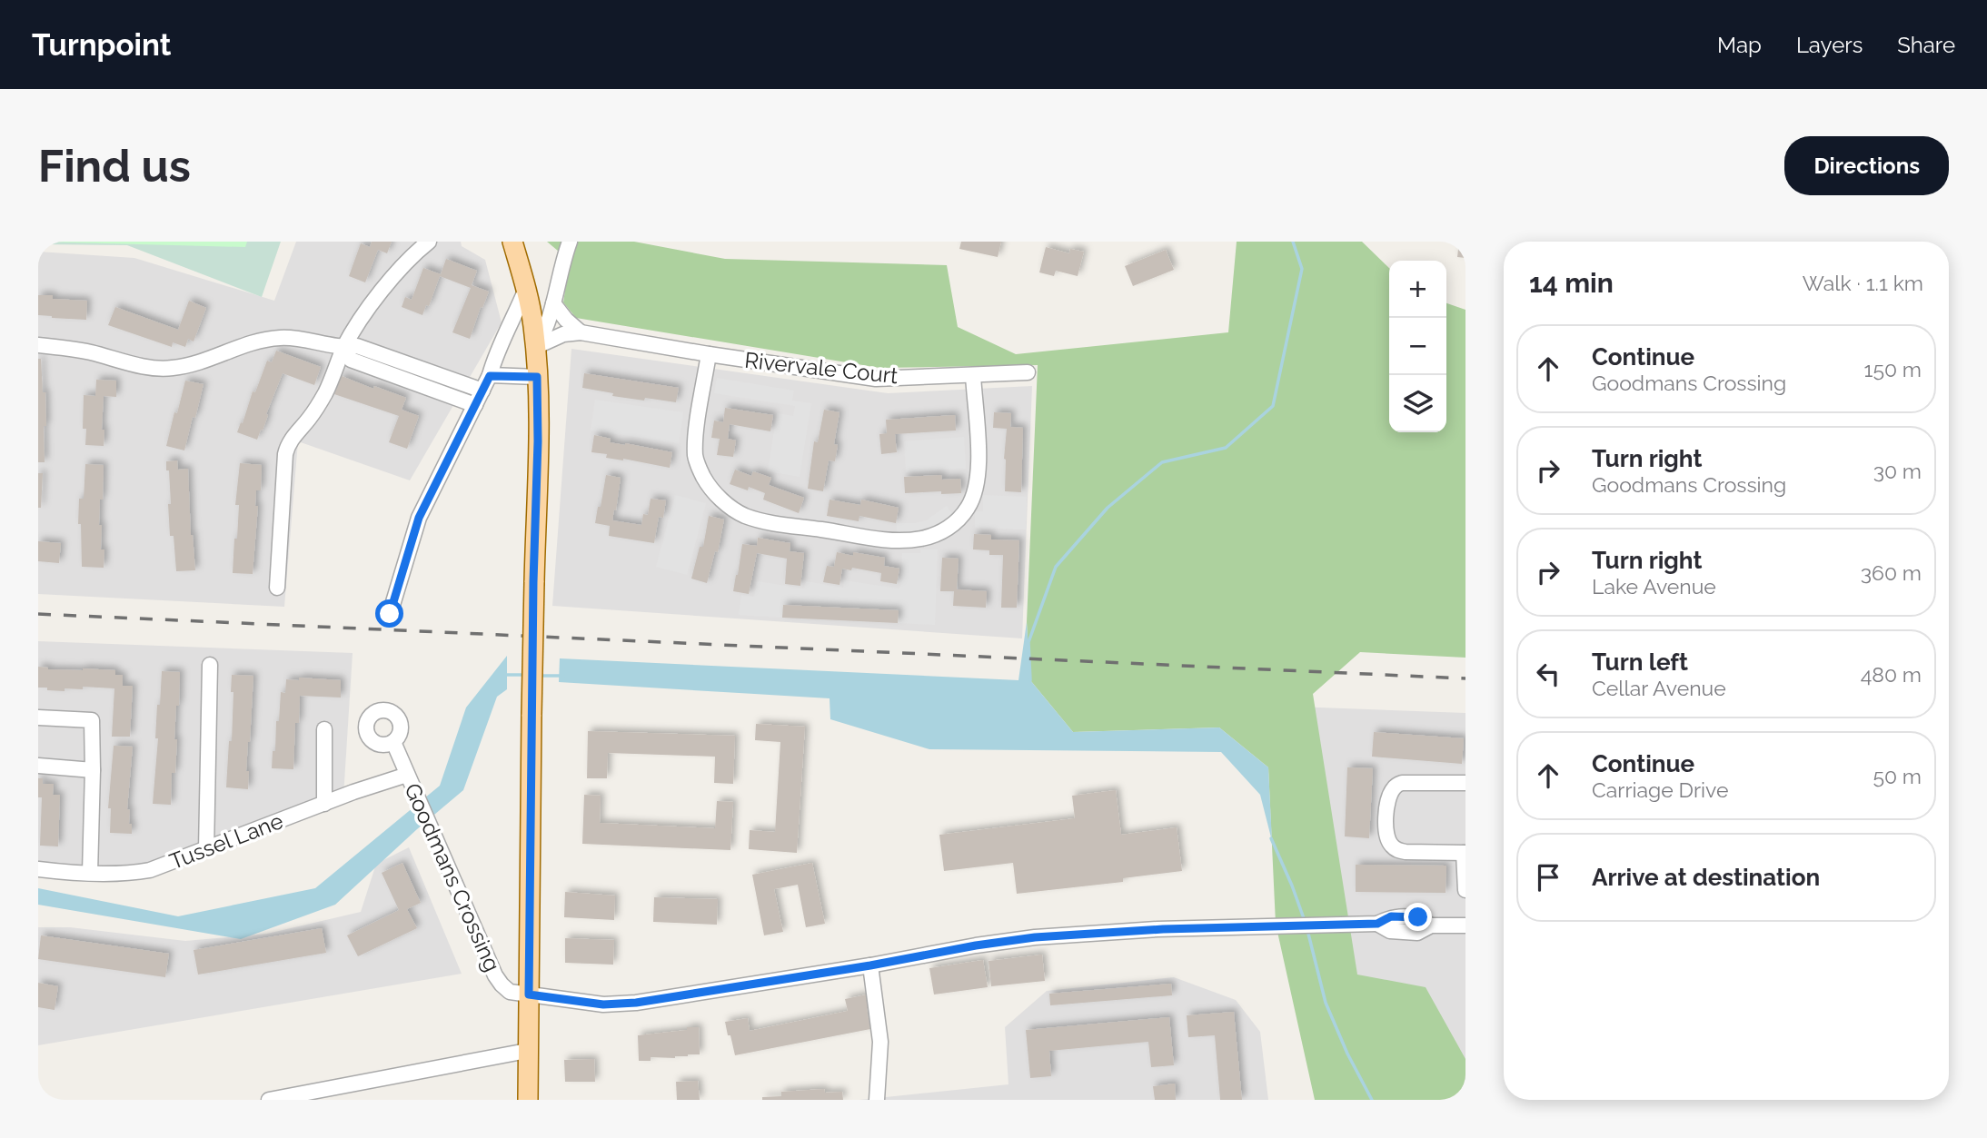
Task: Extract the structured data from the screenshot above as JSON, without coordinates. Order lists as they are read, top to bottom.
{
  "streets": {
    "street": ["Rivervale Court", "Tussel Lane", "Goodmans Crossing"]
  },
  "crossings": [
    ["Tussel Lane", "Goodmans Crossing"]
  ],
  "page": {
    "header": "Turnpoint",
    "nav": ["Map", "Layers", "Share"],
    "buttons": "Directions",
    "title": "Find us",
    "heading": ["14 min", "Walk · 1.1 km"],
    "map_buttons": ["+", "−"],
    "list": [
      ["Continue", "Goodmans Crossing", "150 m"],
      ["Turn right", "Goodmans Crossing", "30 m"],
      ["Turn right", "Lake Avenue", "360 m"],
      ["Turn left", "Cellar Avenue", "480 m"],
      ["Continue", "Carriage Drive", "50 m"],
      "Arrive at destination"
    ]
  }
}
